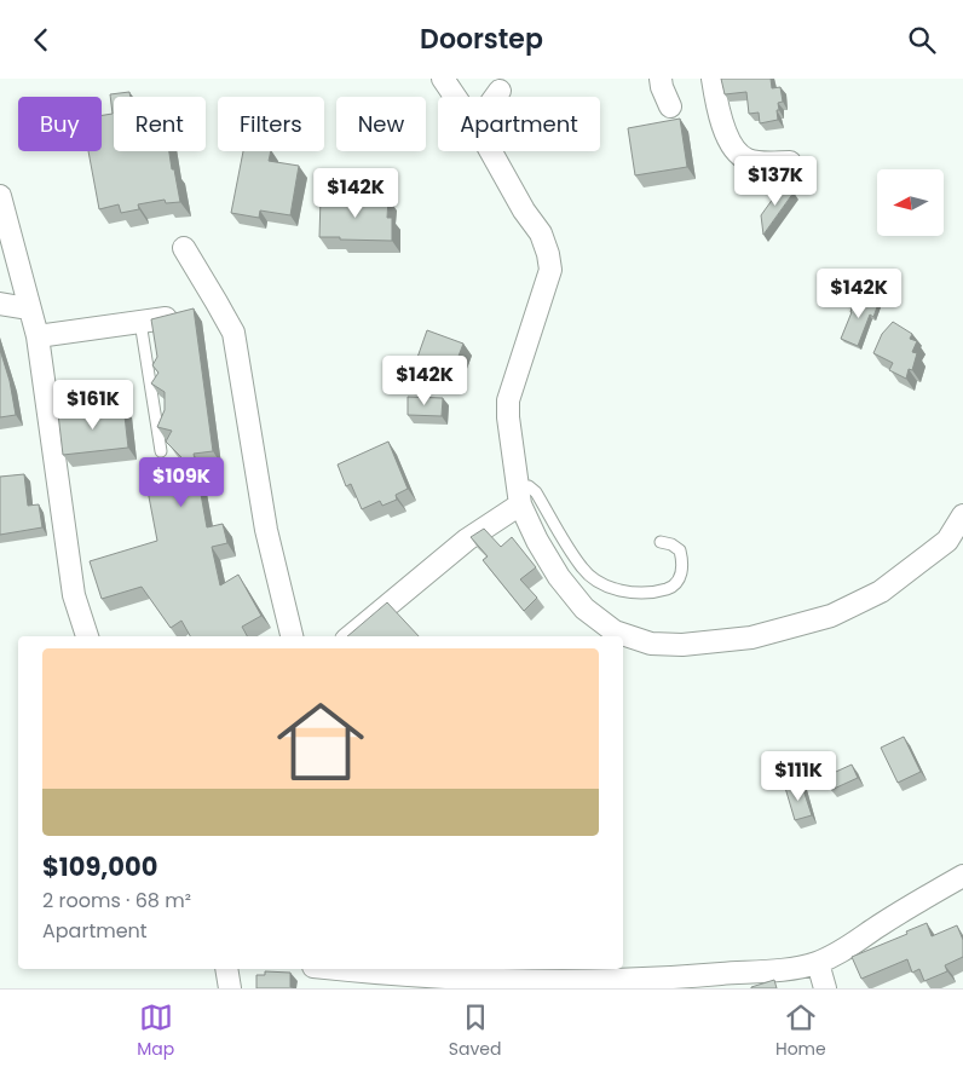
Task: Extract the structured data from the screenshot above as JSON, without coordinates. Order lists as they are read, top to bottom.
{
  "north": "left",
  "page": {
    "header": "Doorstep",
    "chip": [
      "Buy",
      "Rent",
      "Filters",
      "New",
      "Apartment"
    ],
    "price": [
      "$137K",
      "$142K",
      "$142K",
      "$142K",
      "$161K",
      "$109K",
      "$111K"
    ],
    "list": [
      {
        "name": "$109,000",
        "note": "2 rooms · 68 m² · Apartment"
      }
    ],
    "tabs": ["Map", "Saved", "Home"]
  }
}
